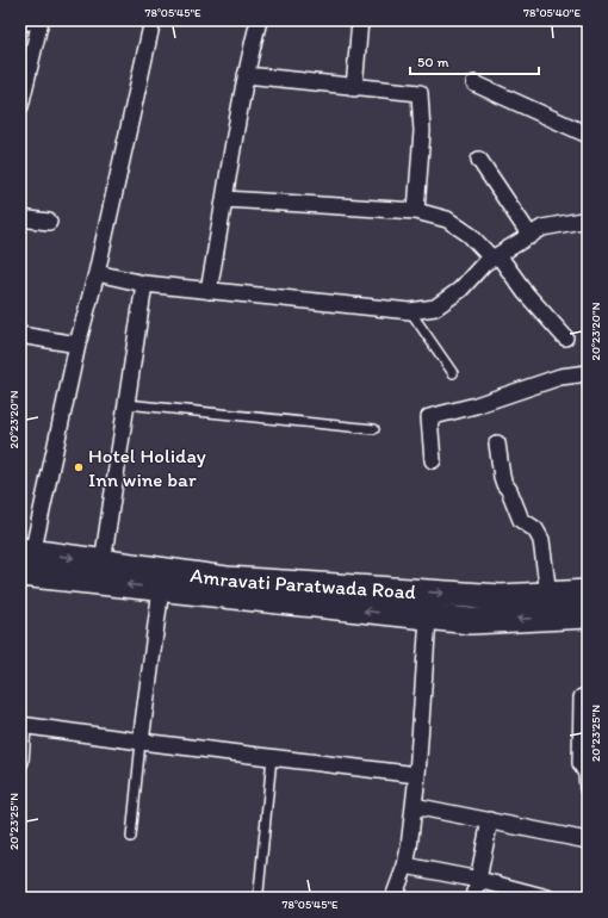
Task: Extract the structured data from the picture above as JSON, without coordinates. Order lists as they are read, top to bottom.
{
  "streets": {
    "main road": ["Amravati Paratwada Road"]
  },
  "places": ["Hotel Holiday Inn wine bar"],
  "scale_bar": "50 m",
  "coordinates": [
    "78°05'45\"E",
    "78°05'40\"E",
    "20°23'20\"N",
    "20°23'25\"N"
  ]
}
